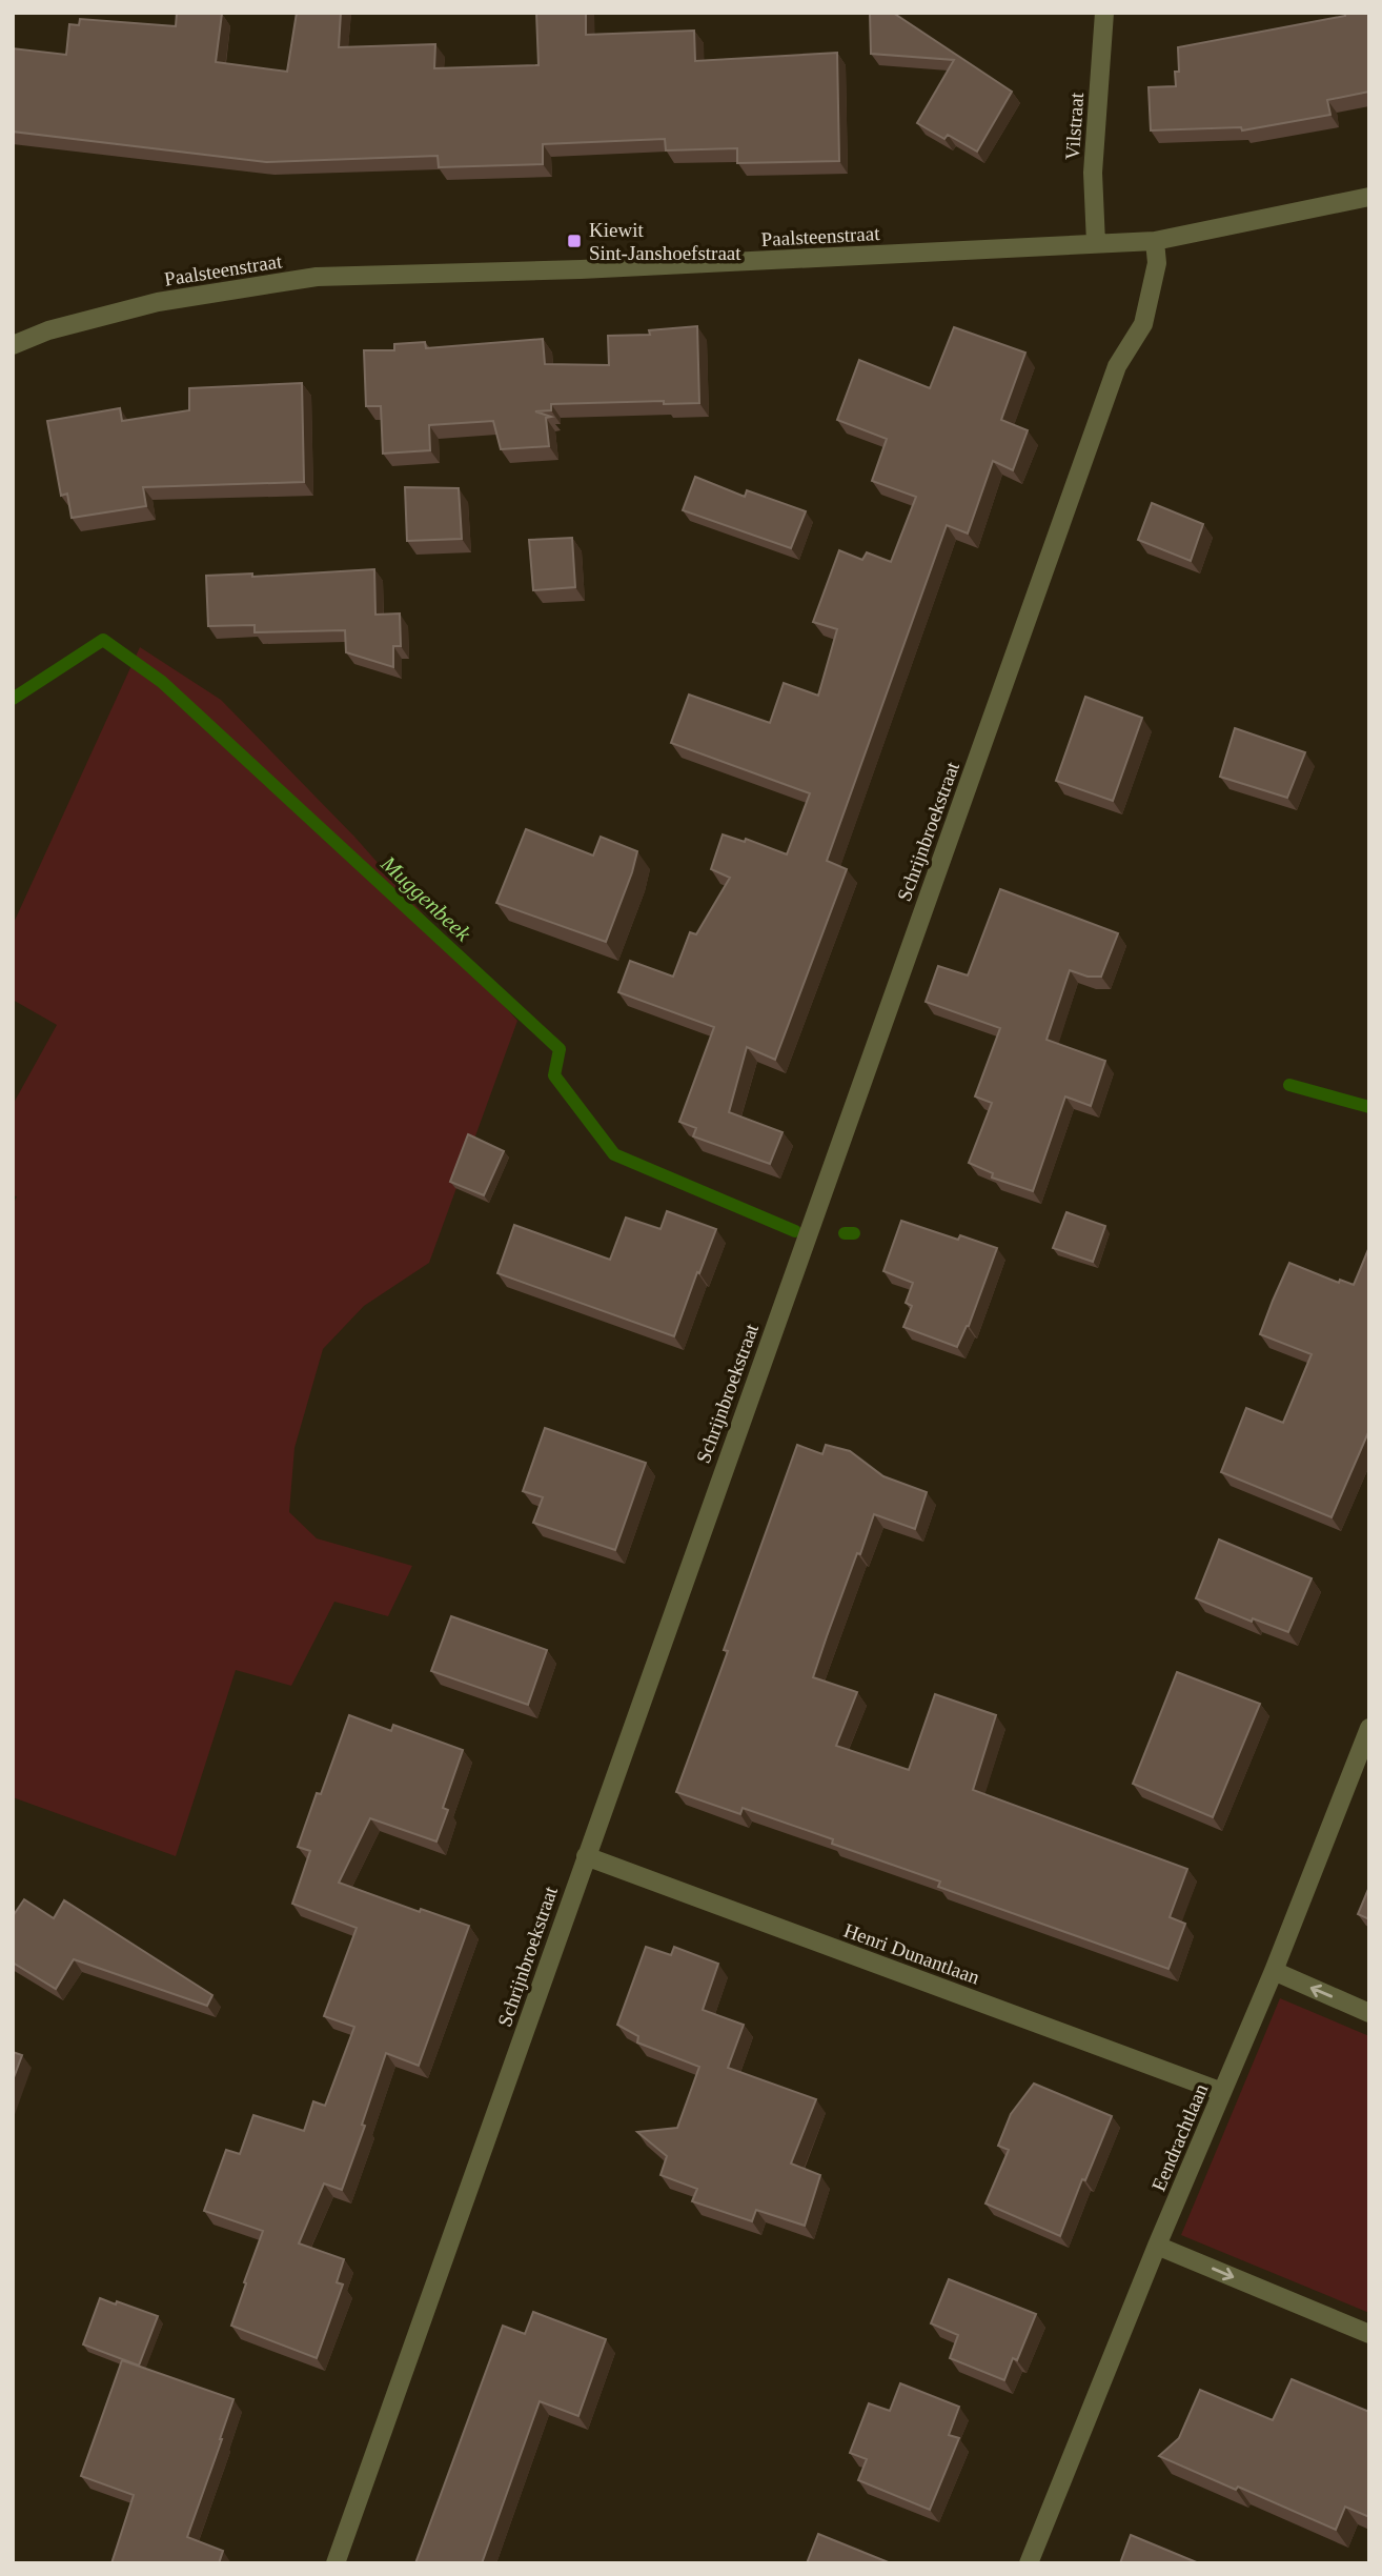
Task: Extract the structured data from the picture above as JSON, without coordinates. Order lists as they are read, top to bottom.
{
  "streets": {
    "street": [
      "Vilstraat",
      "Paalsteenstraat",
      "Schrijnbroekstraat",
      "Henri Dunantlaan",
      "Eendrachtlaan"
    ]
  },
  "crossings": [
    ["Vilstraat", "Paalsteenstraat"],
    ["Paalsteenstraat", "Schrijnbroekstraat"],
    ["Schrijnbroekstraat", "Henri Dunantlaan"],
    ["Henri Dunantlaan", "Eendrachtlaan"]
  ],
  "water": ["Muggenbeek"],
  "places": {
    "transit": ["Kiewit Sint-Janshoefstraat"]
  }
}
